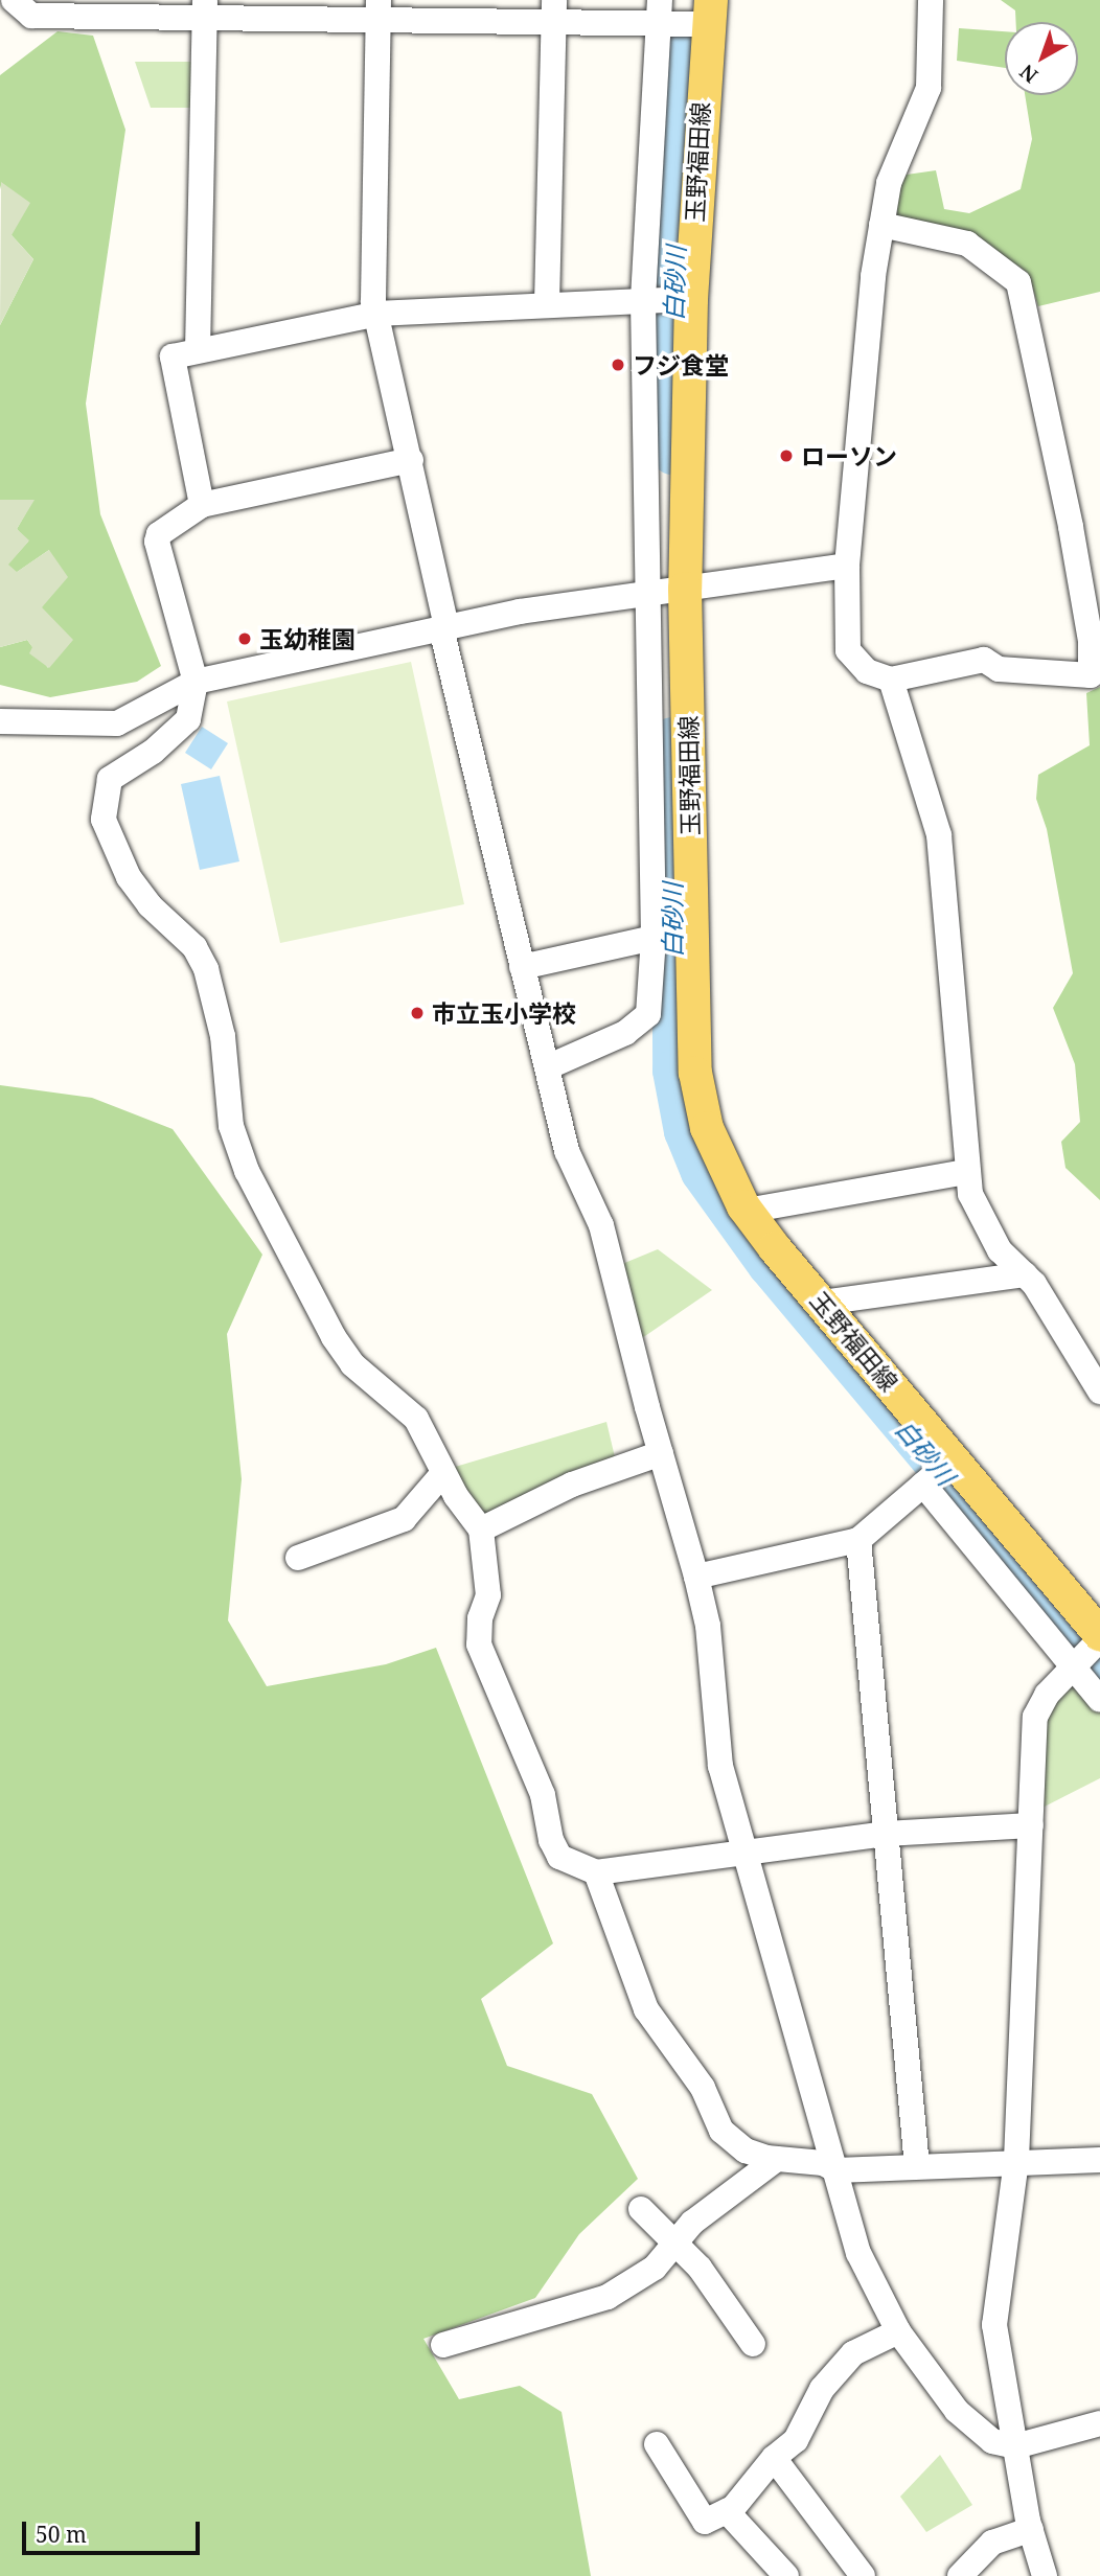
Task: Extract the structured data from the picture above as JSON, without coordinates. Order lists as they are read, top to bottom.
{
  "streets": {
    "main road": ["玉野福田線"]
  },
  "water": ["白砂川"],
  "places": [
    "フジ食堂",
    "ローソン",
    "玉幼稚園",
    "市立玉小学校"
  ],
  "scale_bar": "50 m",
  "north": "bottom left"
}
